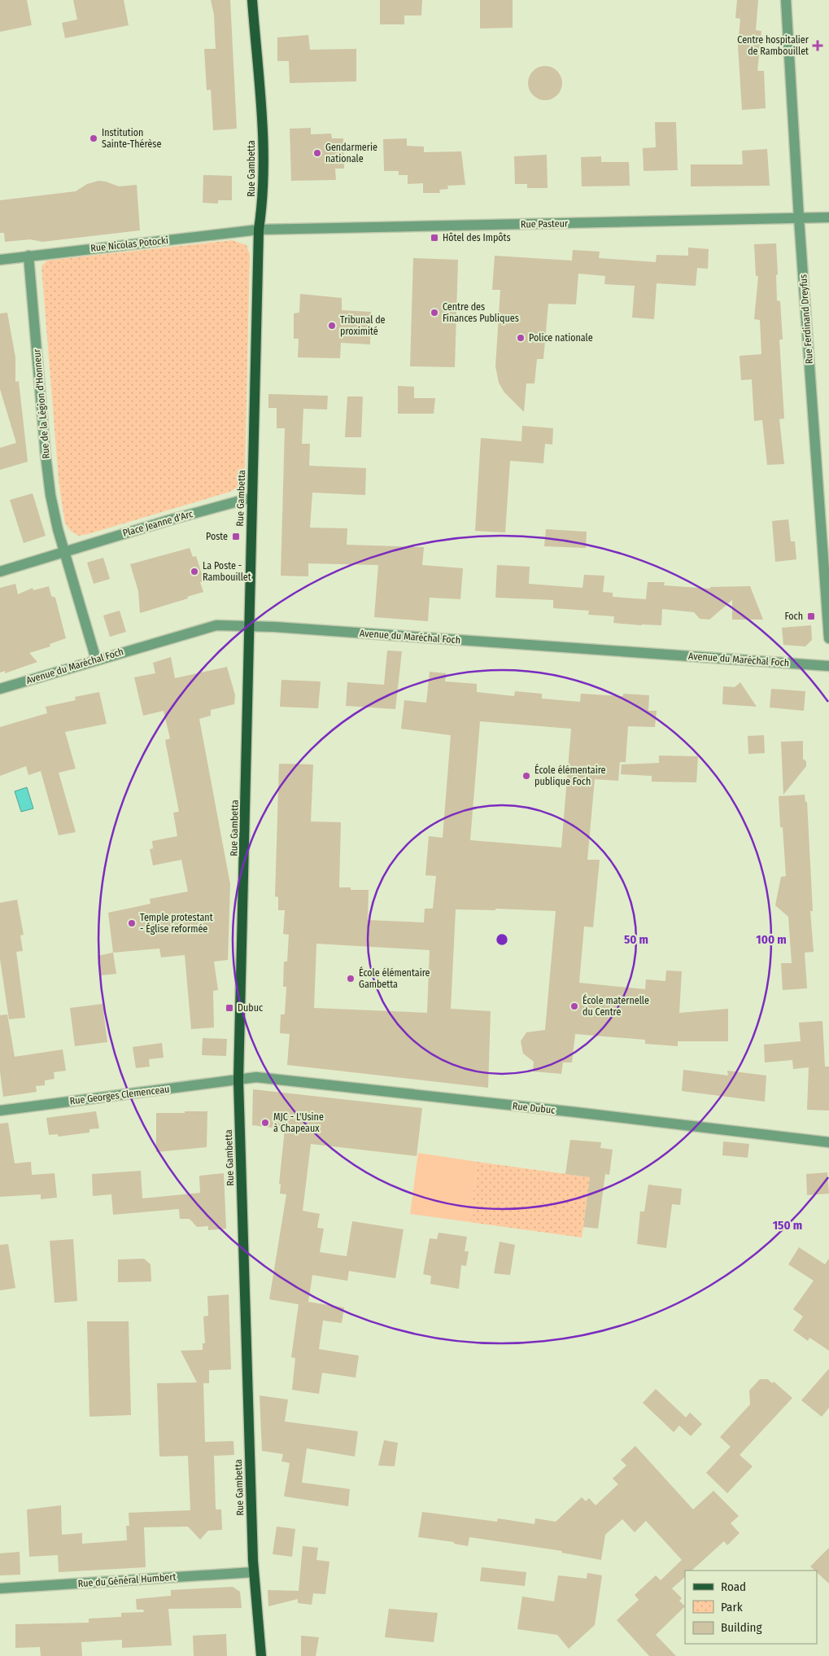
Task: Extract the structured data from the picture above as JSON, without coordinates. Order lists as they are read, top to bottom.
{
  "streets": {
    "main road": ["Rue Gambetta"],
    "street": [
      "Rue Pasteur",
      "Rue Nicolas Potocki",
      "Rue Ferdinand Dreyfus",
      "Rue de la Légion d'Honneur",
      "Place Jeanne d'Arc",
      "Avenue du Maréchal Foch",
      "Rue Georges Clemenceau",
      "Rue Dubuc",
      "Rue du Général Humbert"
    ]
  },
  "crossings": [
    ["Rue Gambetta", "Rue Pasteur"],
    ["Rue Gambetta", "Rue Nicolas Potocki"],
    ["Rue Gambetta", "Place Jeanne d'Arc"],
    ["Rue Gambetta", "Avenue du Maréchal Foch"],
    ["Rue Gambetta", "Rue Georges Clemenceau"],
    ["Rue Gambetta", "Rue Dubuc"],
    ["Rue Gambetta", "Rue du Général Humbert"],
    ["Rue Pasteur", "Rue Nicolas Potocki"],
    ["Rue Pasteur", "Rue Ferdinand Dreyfus"],
    ["Rue Nicolas Potocki", "Rue de la Légion d'Honneur"],
    ["Rue de la Légion d'Honneur", "Place Jeanne d'Arc"],
    ["Rue Georges Clemenceau", "Rue Dubuc"]
  ],
  "places": {
    "health": ["Centre hospitalier de Rambouillet"],
    "other": [
      "Institution Sainte-Thérèse",
      "Gendarmerie nationale",
      "Centre des Finances Publiques",
      "Tribunal de proximité",
      "Police nationale",
      "La Poste - Rambouillet",
      "École élémentaire publique Foch",
      "Temple protestant - Église reformée",
      "École élémentaire Gambetta",
      "École maternelle du Centre",
      "MJC - L'Usine à Chapeaux"
    ],
    "transit": [
      "Hôtel des Impôts",
      "Poste",
      "Foch",
      "Dubuc"
    ]
  },
  "legend": ["Road", "Park", "Building"],
  "rings": ["50 m", "100 m", "150 m"]
}
